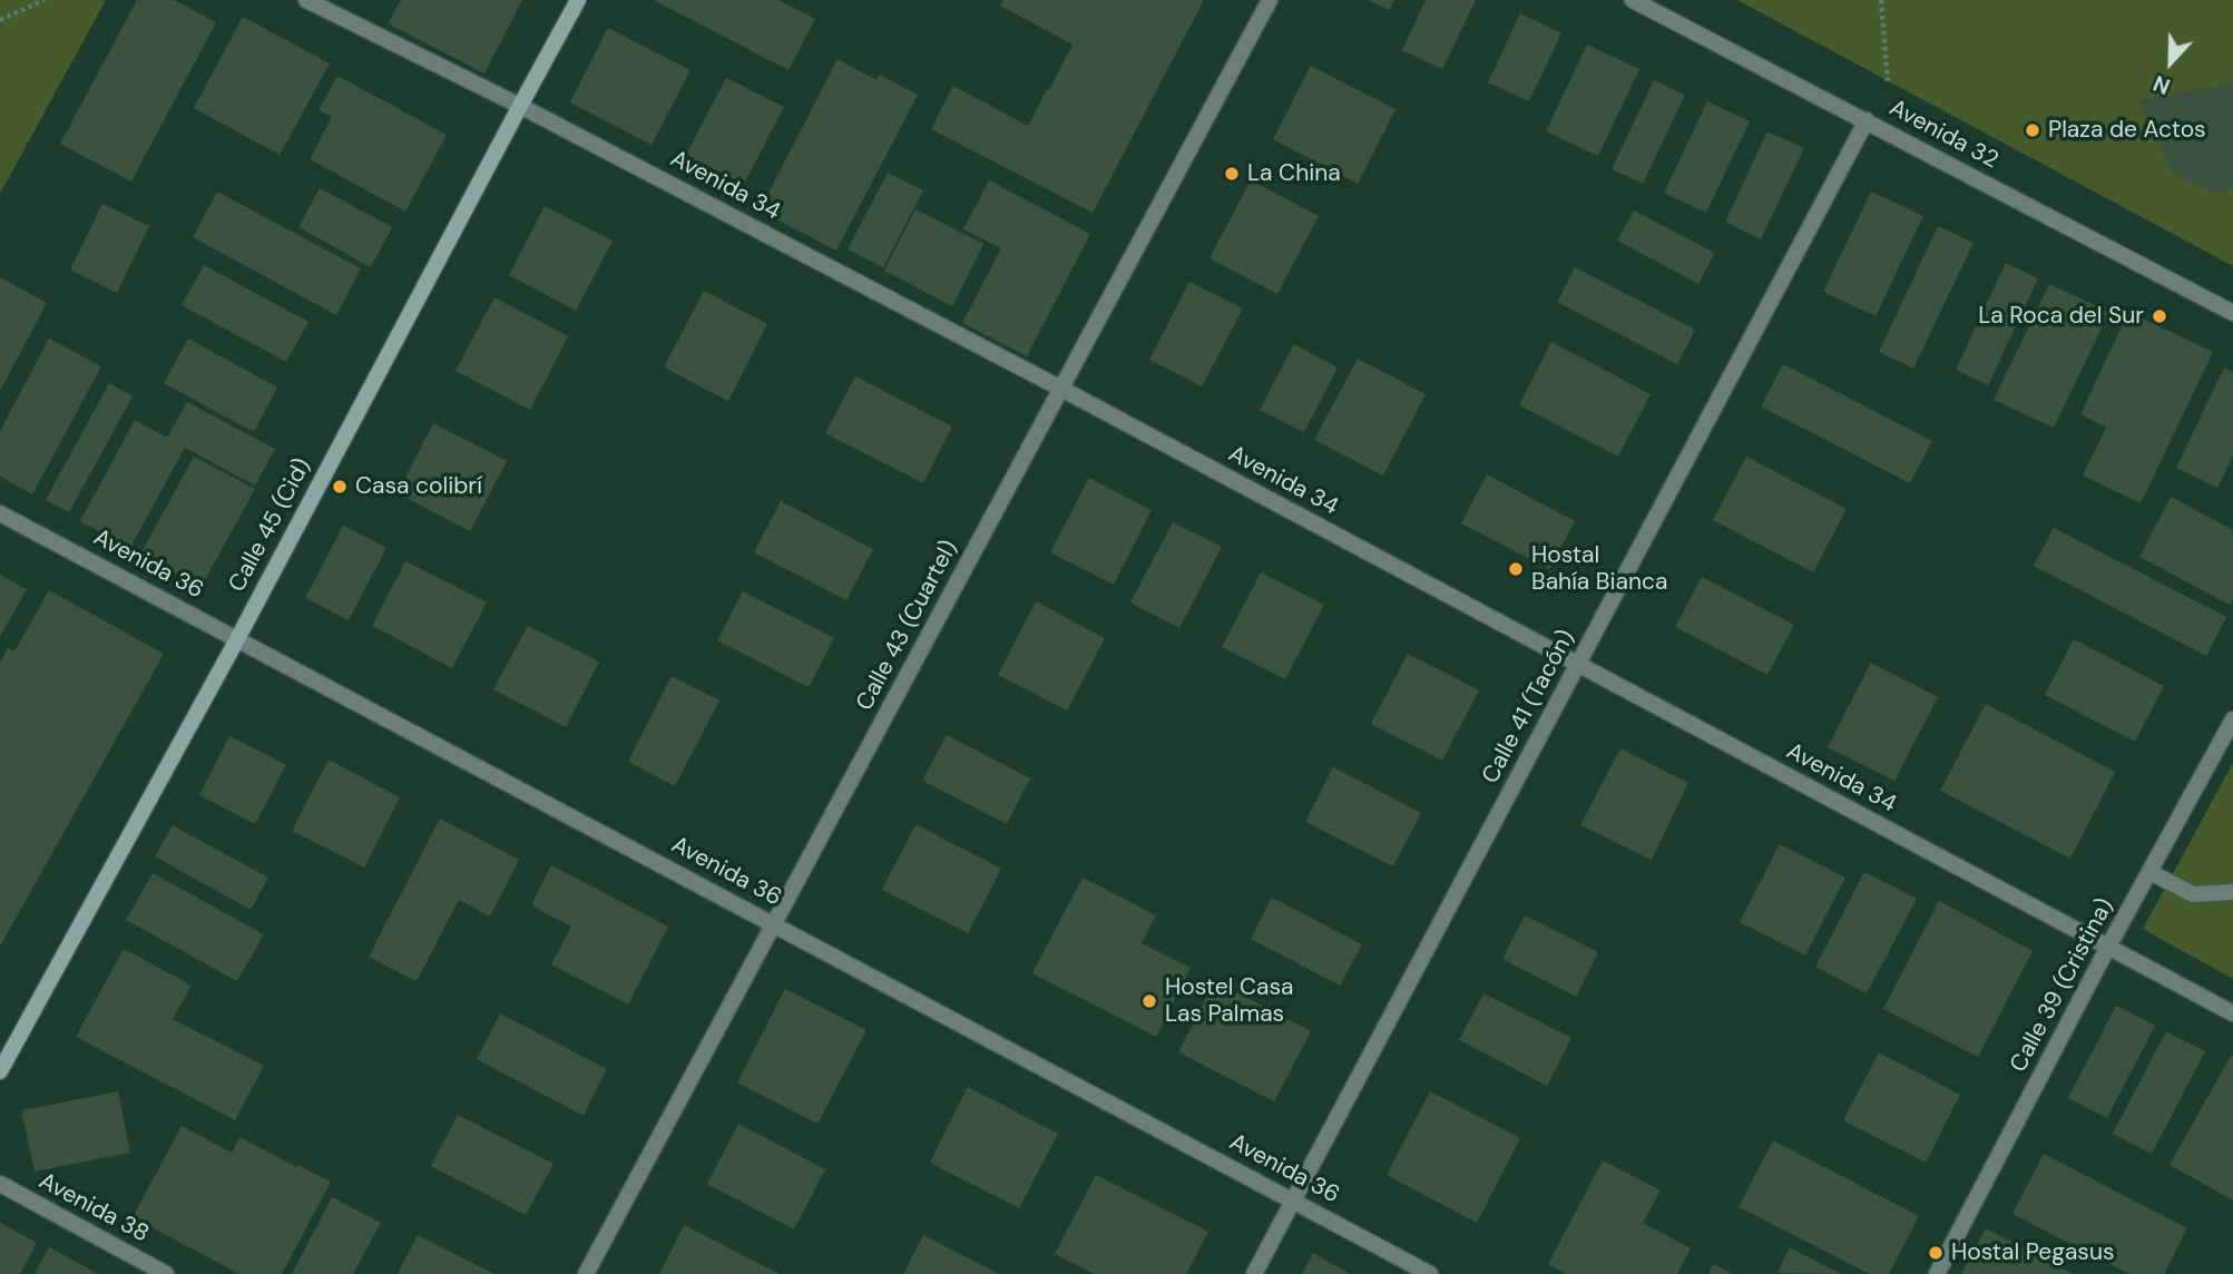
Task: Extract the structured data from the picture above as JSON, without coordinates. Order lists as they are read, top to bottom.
{
  "streets": {
    "main road": ["Calle 45 (Cid)"],
    "street": [
      "Avenida 32",
      "Avenida 34",
      "Avenida 36",
      "Calle 43 (Cuartel)",
      "Calle 41 (Tacón)",
      "Calle 39 (Cristina)",
      "Avenida 38"
    ]
  },
  "crossings": [
    ["Avenida 32", "Calle 41 (Tacón)"],
    ["Avenida 34", "Calle 45 (Cid)"],
    ["Avenida 34", "Calle 43 (Cuartel)"],
    ["Avenida 34", "Calle 41 (Tacón)"],
    ["Avenida 34", "Calle 39 (Cristina)"],
    ["Calle 45 (Cid)", "Avenida 36"],
    ["Avenida 36", "Calle 43 (Cuartel)"],
    ["Avenida 36", "Calle 41 (Tacón)"]
  ],
  "places": [
    "Plaza de Actos",
    "La China",
    "La Roca del Sur",
    "Casa colibrí",
    "Hostal Bahía Bianca",
    "Hostel Casa Las Palmas",
    "Hostal Pegasus"
  ],
  "north": "bottom"
}
